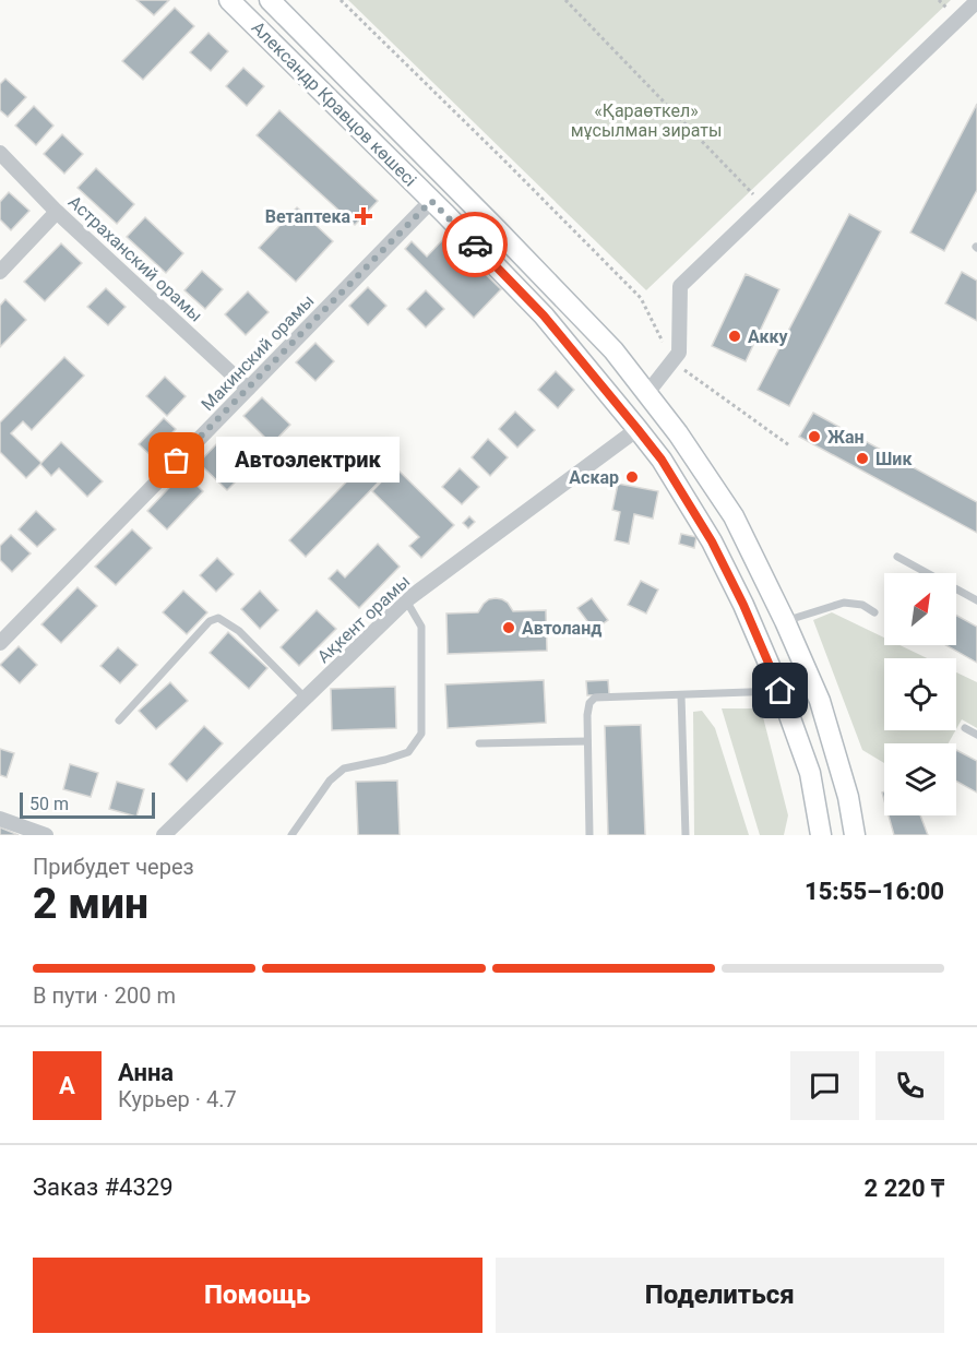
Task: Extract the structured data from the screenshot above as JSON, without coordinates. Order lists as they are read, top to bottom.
{
  "streets": {
    "main road": ["Александр Кравцов көшесі"],
    "street": ["Астраханский орамы", "Макинский орамы", "Ақкент орамы"]
  },
  "crossings": [
    ["Александр Кравцов көшесі", "Макинский орамы"],
    ["Александр Кравцов көшесі", "Ақкент орамы"],
    ["Астраханский орамы", "Макинский орамы"]
  ],
  "parks": ["«Қараөткел» мұсылман зираты"],
  "places": {
    "health": ["Ветаптека"],
    "other": [
      "Акку",
      "Жан",
      "Шик",
      "Автоэлектрик",
      "Аскар",
      "Автоланд"
    ]
  },
  "scale_bar": "50 m",
  "north": "top right",
  "page": {
    "bubble": "Автоэлектрик",
    "scale": "50 m",
    "heading": ["2 мин", "Прибудет через", "15:55–16:00"],
    "panel": [
      "Анна",
      "Курьер · 4.7",
      "Заказ #4329",
      "2 220 ₸"
    ],
    "bar": "В пути · 200 m",
    "round": "А",
    "buttons": ["Помощь", "Поделиться"]
  }
}
